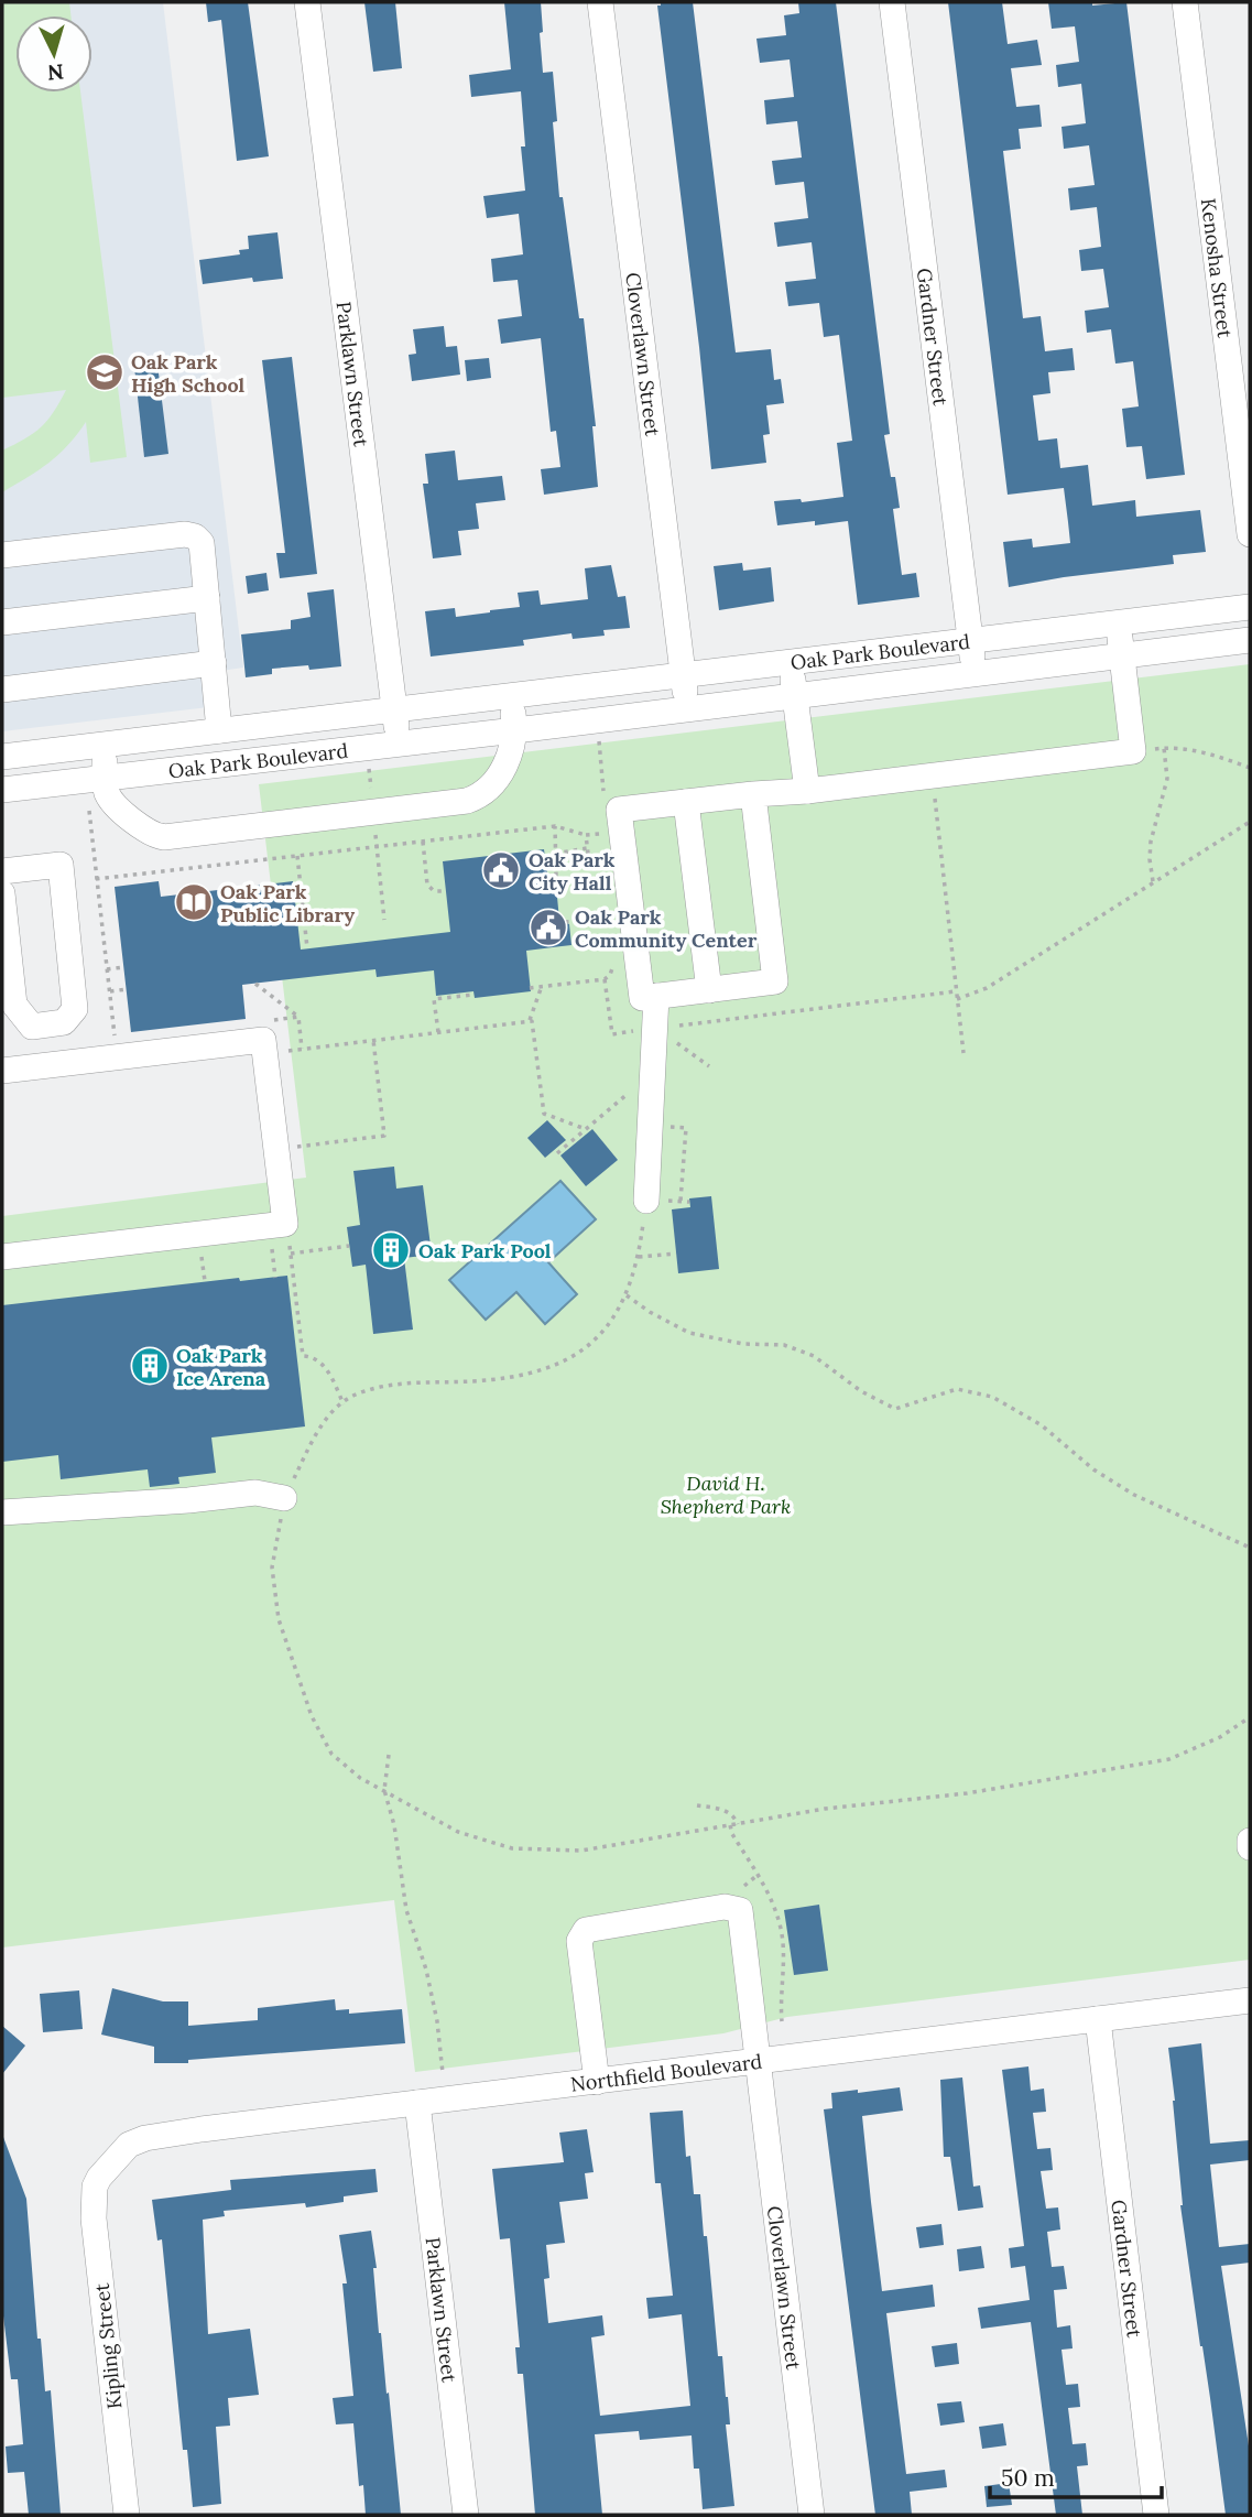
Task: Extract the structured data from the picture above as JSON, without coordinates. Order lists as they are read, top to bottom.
{
  "streets": {
    "street": [
      "Kenosha Street",
      "Gardner Street",
      "Cloverlawn Street",
      "Parklawn Street",
      "Oak Park Boulevard",
      "Northfield Boulevard",
      "Kipling Street"
    ]
  },
  "crossings": [
    ["Gardner Street", "Oak Park Boulevard"],
    ["Gardner Street", "Northfield Boulevard"],
    ["Cloverlawn Street", "Oak Park Boulevard"],
    ["Cloverlawn Street", "Northfield Boulevard"],
    ["Parklawn Street", "Oak Park Boulevard"],
    ["Parklawn Street", "Northfield Boulevard"],
    ["Northfield Boulevard", "Kipling Street"]
  ],
  "parks": ["David H. Shepherd Park"],
  "places": {
    "school or university": ["Oak Park High School"],
    "public building": ["Oak Park City Hall", "Oak Park Community Center"],
    "library": ["Oak Park Public Library"],
    "building": ["Oak Park Pool", "Oak Park Ice Arena"]
  },
  "scale_bar": "50 m",
  "north": "bottom"
}
